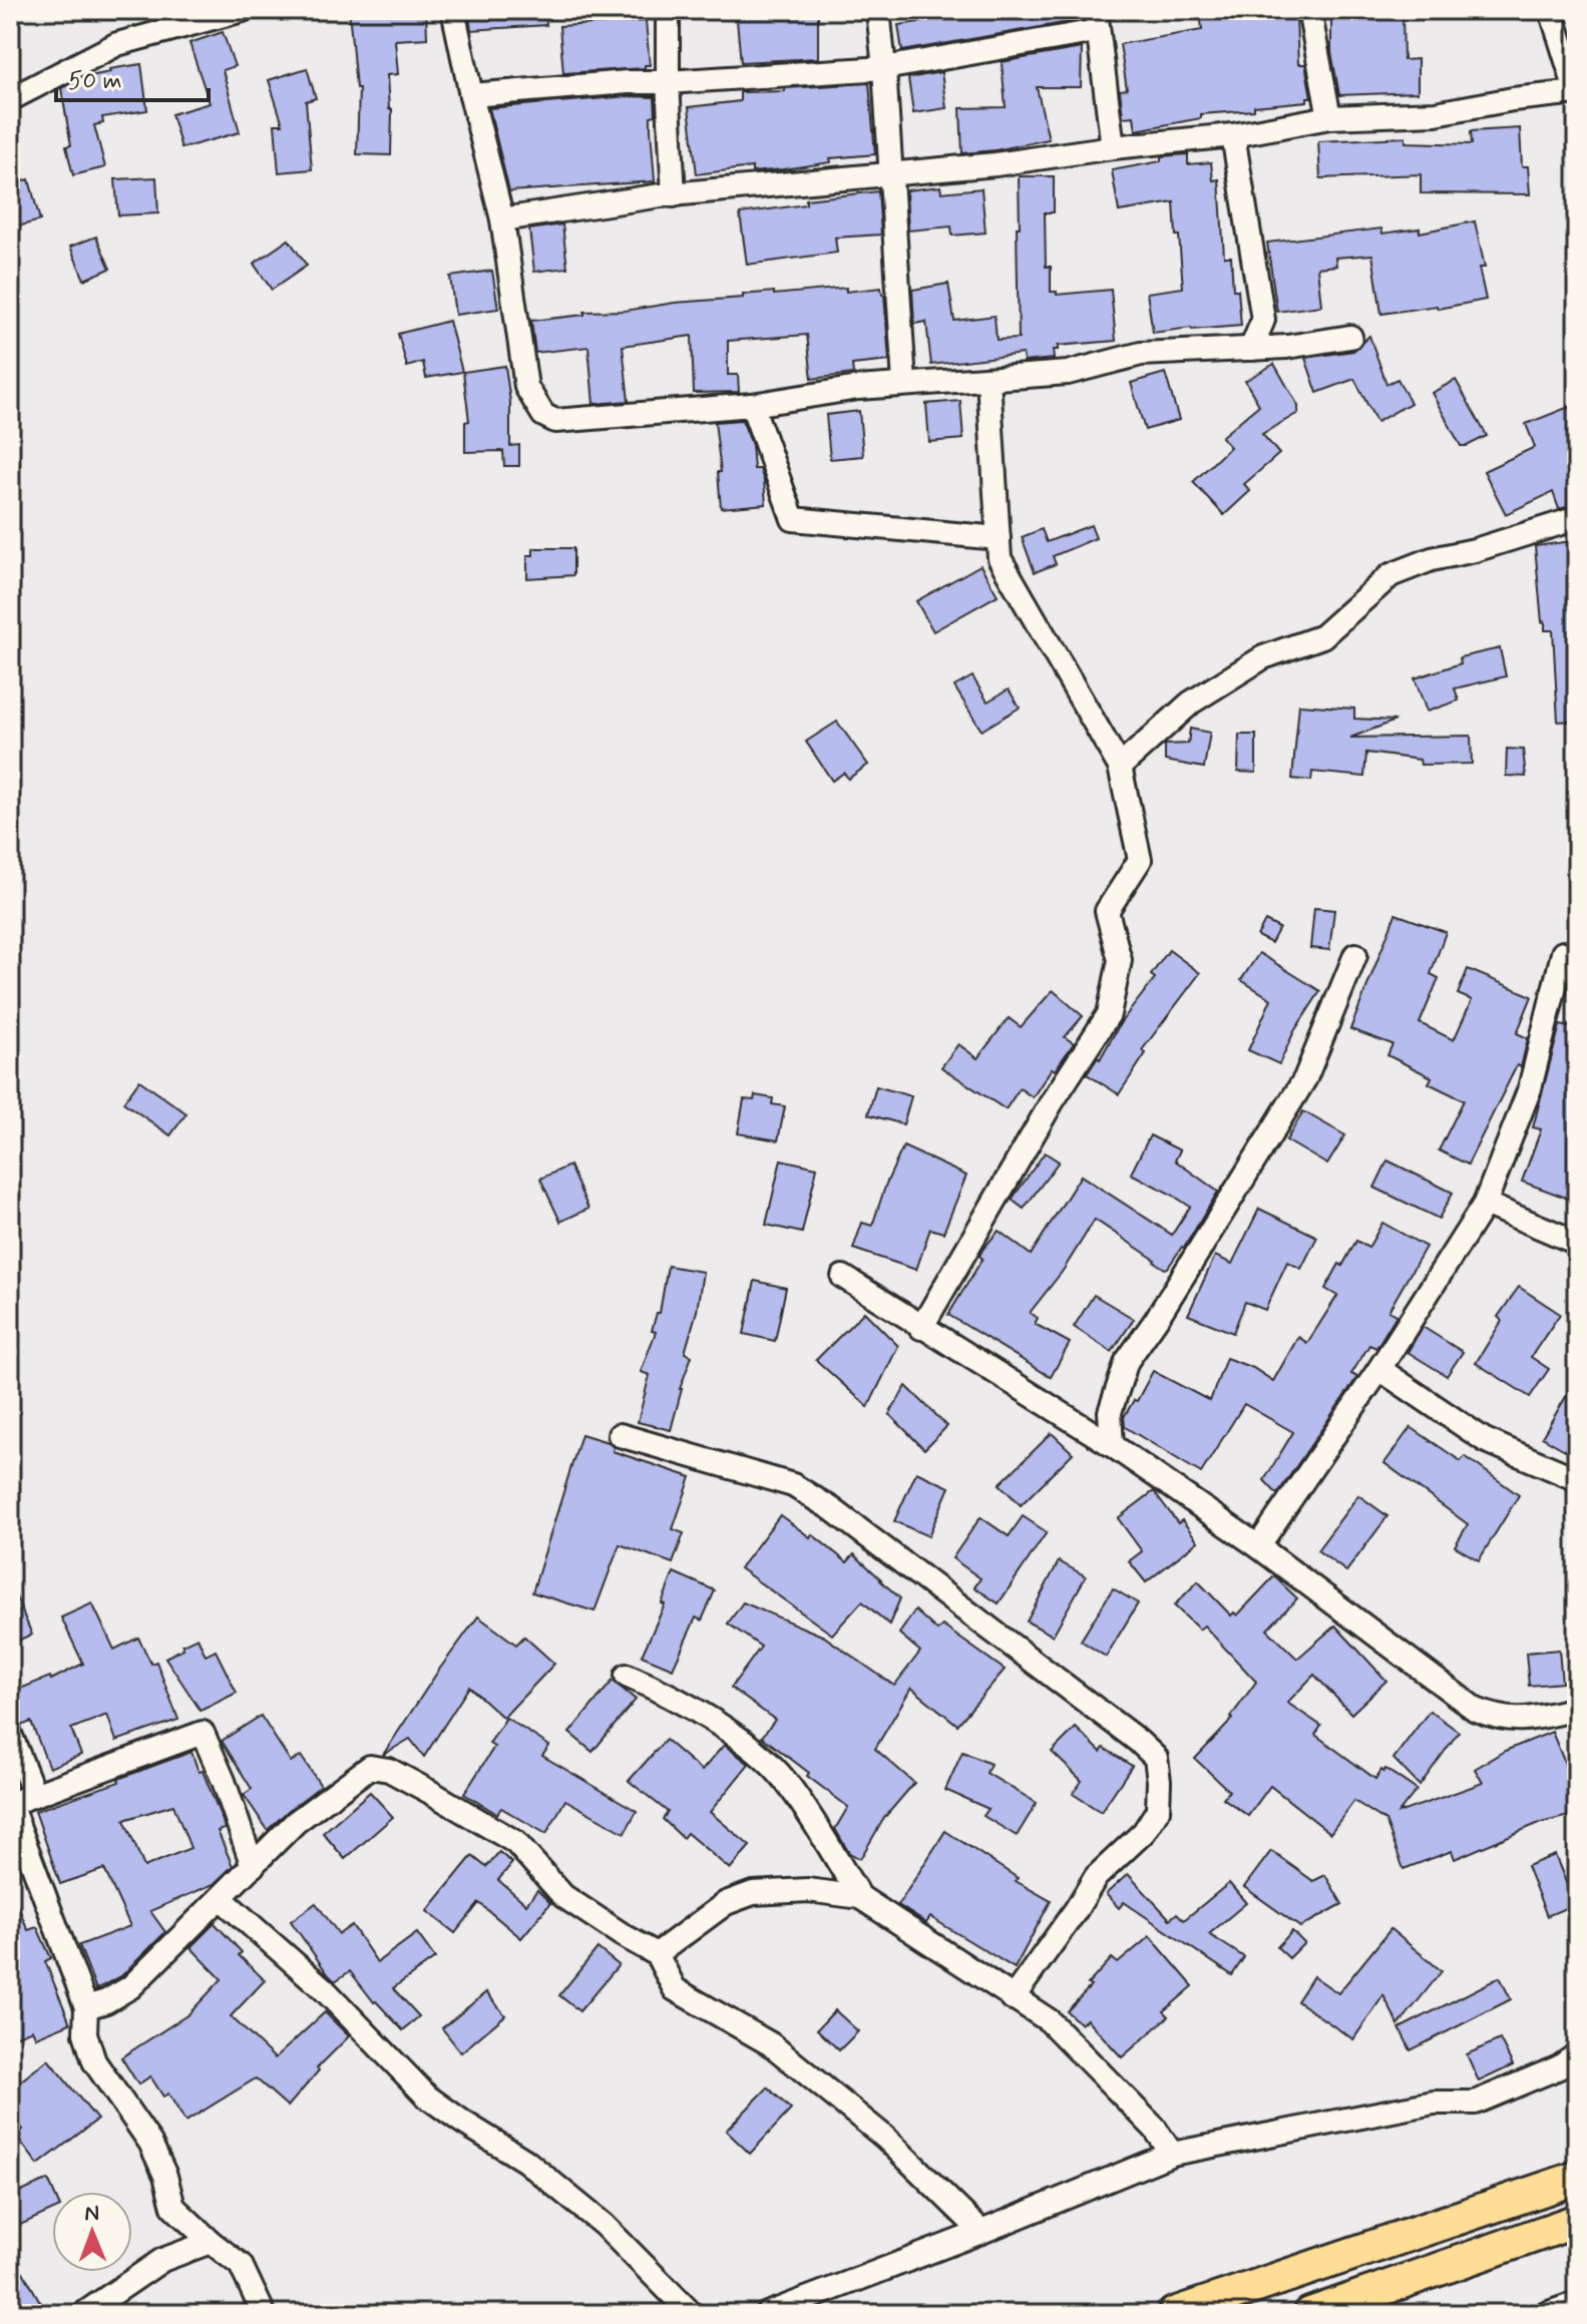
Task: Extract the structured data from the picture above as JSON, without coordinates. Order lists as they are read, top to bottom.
{
  "scale_bar": "50 m",
  "north": "top"
}
